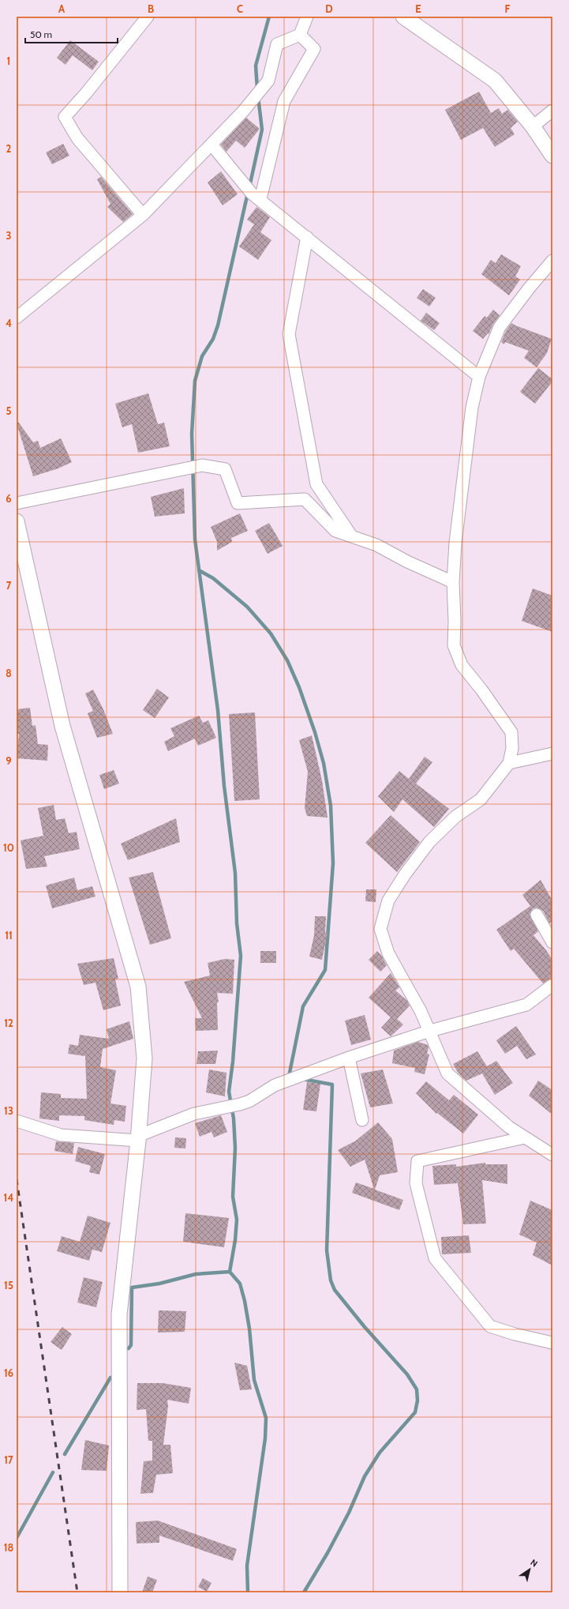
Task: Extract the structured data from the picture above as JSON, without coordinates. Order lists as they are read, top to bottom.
{
  "scale_bar": "50 m",
  "north": "top right",
  "grid": {
    "columns": [
      "A",
      "B",
      "C",
      "D",
      "E",
      "F"
    ],
    "rows": [
      "1",
      "2",
      "3",
      "4",
      "5",
      "6",
      "7",
      "8",
      "9",
      "10",
      "11",
      "12",
      "13",
      "14",
      "15",
      "16",
      "17",
      "18"
    ]
  }
}
